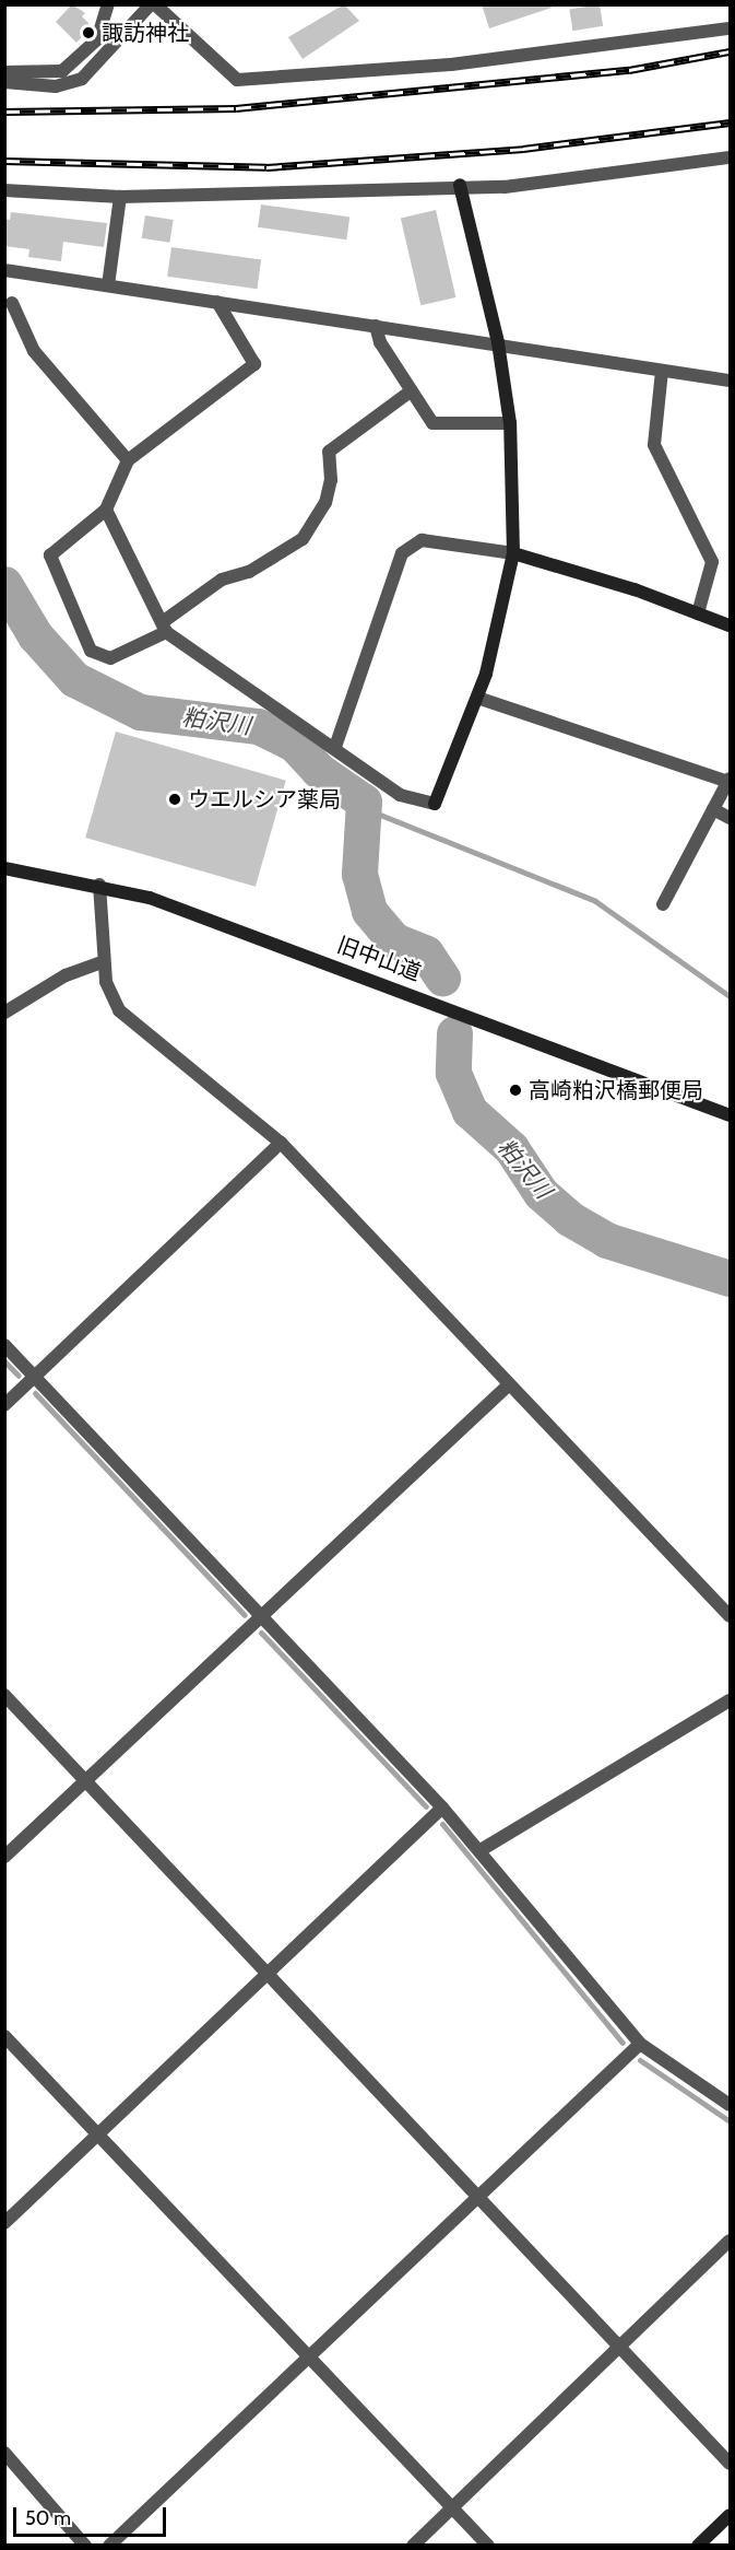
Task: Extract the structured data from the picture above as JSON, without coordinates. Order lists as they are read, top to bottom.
{
  "streets": {
    "street": ["旧中山道"]
  },
  "water": ["粕沢川"],
  "places": ["諏訪神社", "ウエルシア薬局", "高崎粕沢橋郵便局"],
  "scale_bar": "50 m"
}
